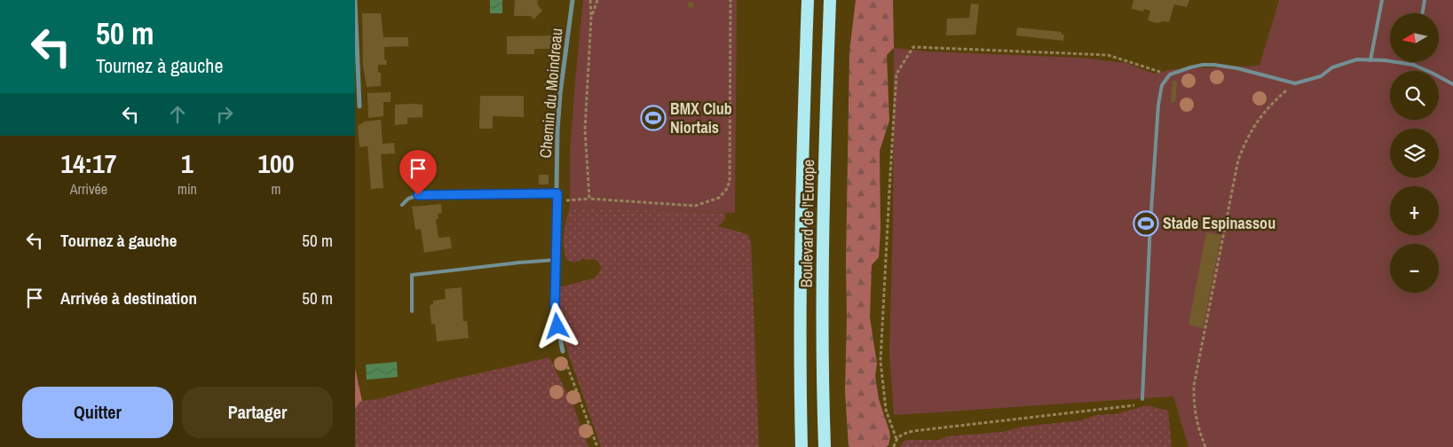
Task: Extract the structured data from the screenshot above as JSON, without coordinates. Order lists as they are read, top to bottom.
{
  "streets": {
    "highway": ["Boulevard de l'Europe"],
    "street": ["Chemin du Moindreau"]
  },
  "places": {
    "sports": ["BMX Club Niortais", "Stade Espinassou"]
  },
  "north": "left",
  "page": {
    "turn": ["50 m", "Tournez à gauche"],
    "map_buttons": ["+", "−"],
    "eta": [
      "14:17",
      "Arrivée",
      "1",
      "min",
      "100",
      "m"
    ],
    "list": [
      {
        "name": "Tournez à gauche",
        "value": "50 m"
      },
      {
        "name": "Arrivée à destination",
        "value": "50 m"
      }
    ],
    "buttons": ["Quitter", "Partager"]
  }
}
